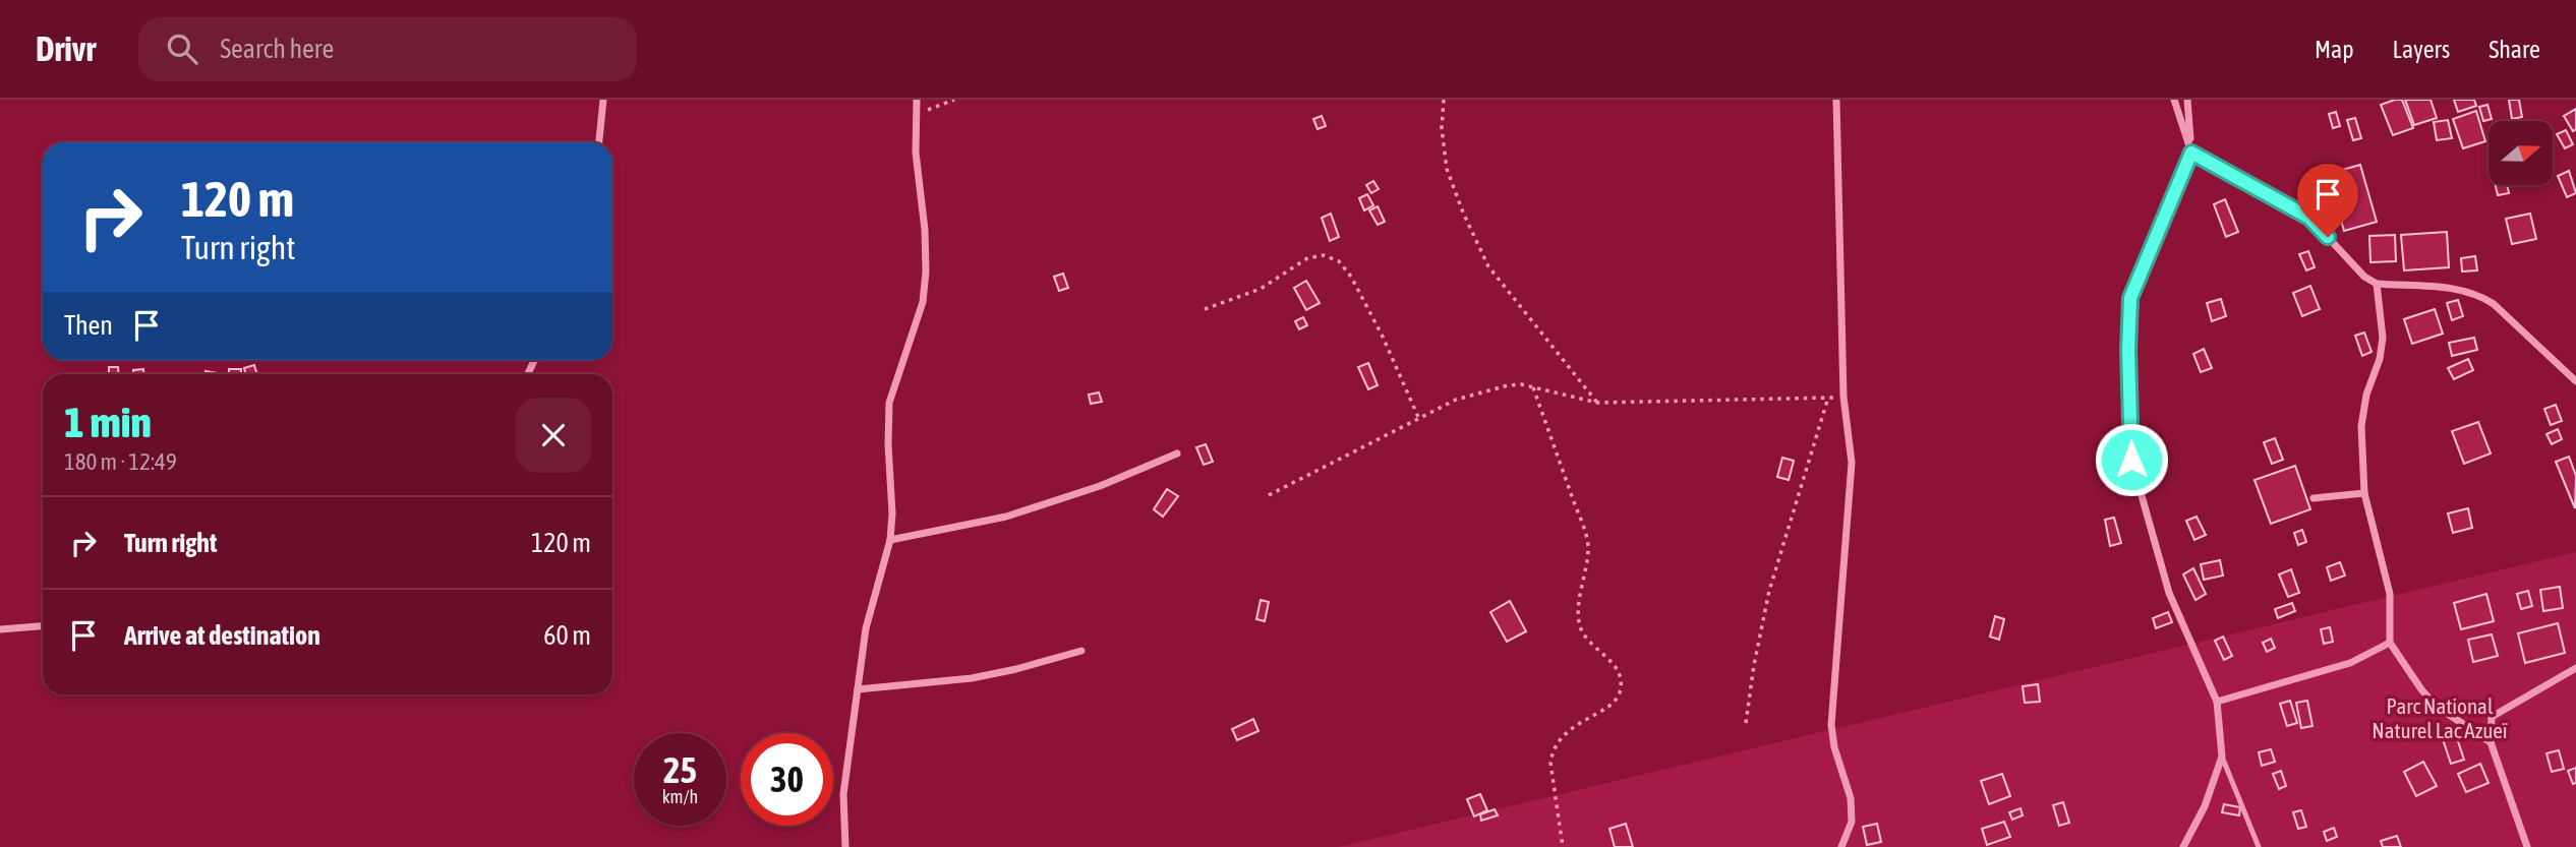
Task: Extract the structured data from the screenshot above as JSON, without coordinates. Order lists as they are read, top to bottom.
{
  "parks": ["Parc National Naturel Lac Azueï"],
  "north": "right",
  "page": {
    "header": "Drivr",
    "search": "Search here",
    "nav": ["Map", "Layers", "Share"],
    "turn": ["120 m", "Turn right"],
    "then": "Then",
    "heading": ["1 min", "180 m · 12:49"],
    "list": [
      {
        "name": "Turn right",
        "value": "120 m"
      },
      {
        "name": "Arrive at destination",
        "value": "60 m"
      }
    ],
    "speed": "25 km/h",
    "limit": "30"
  }
}
